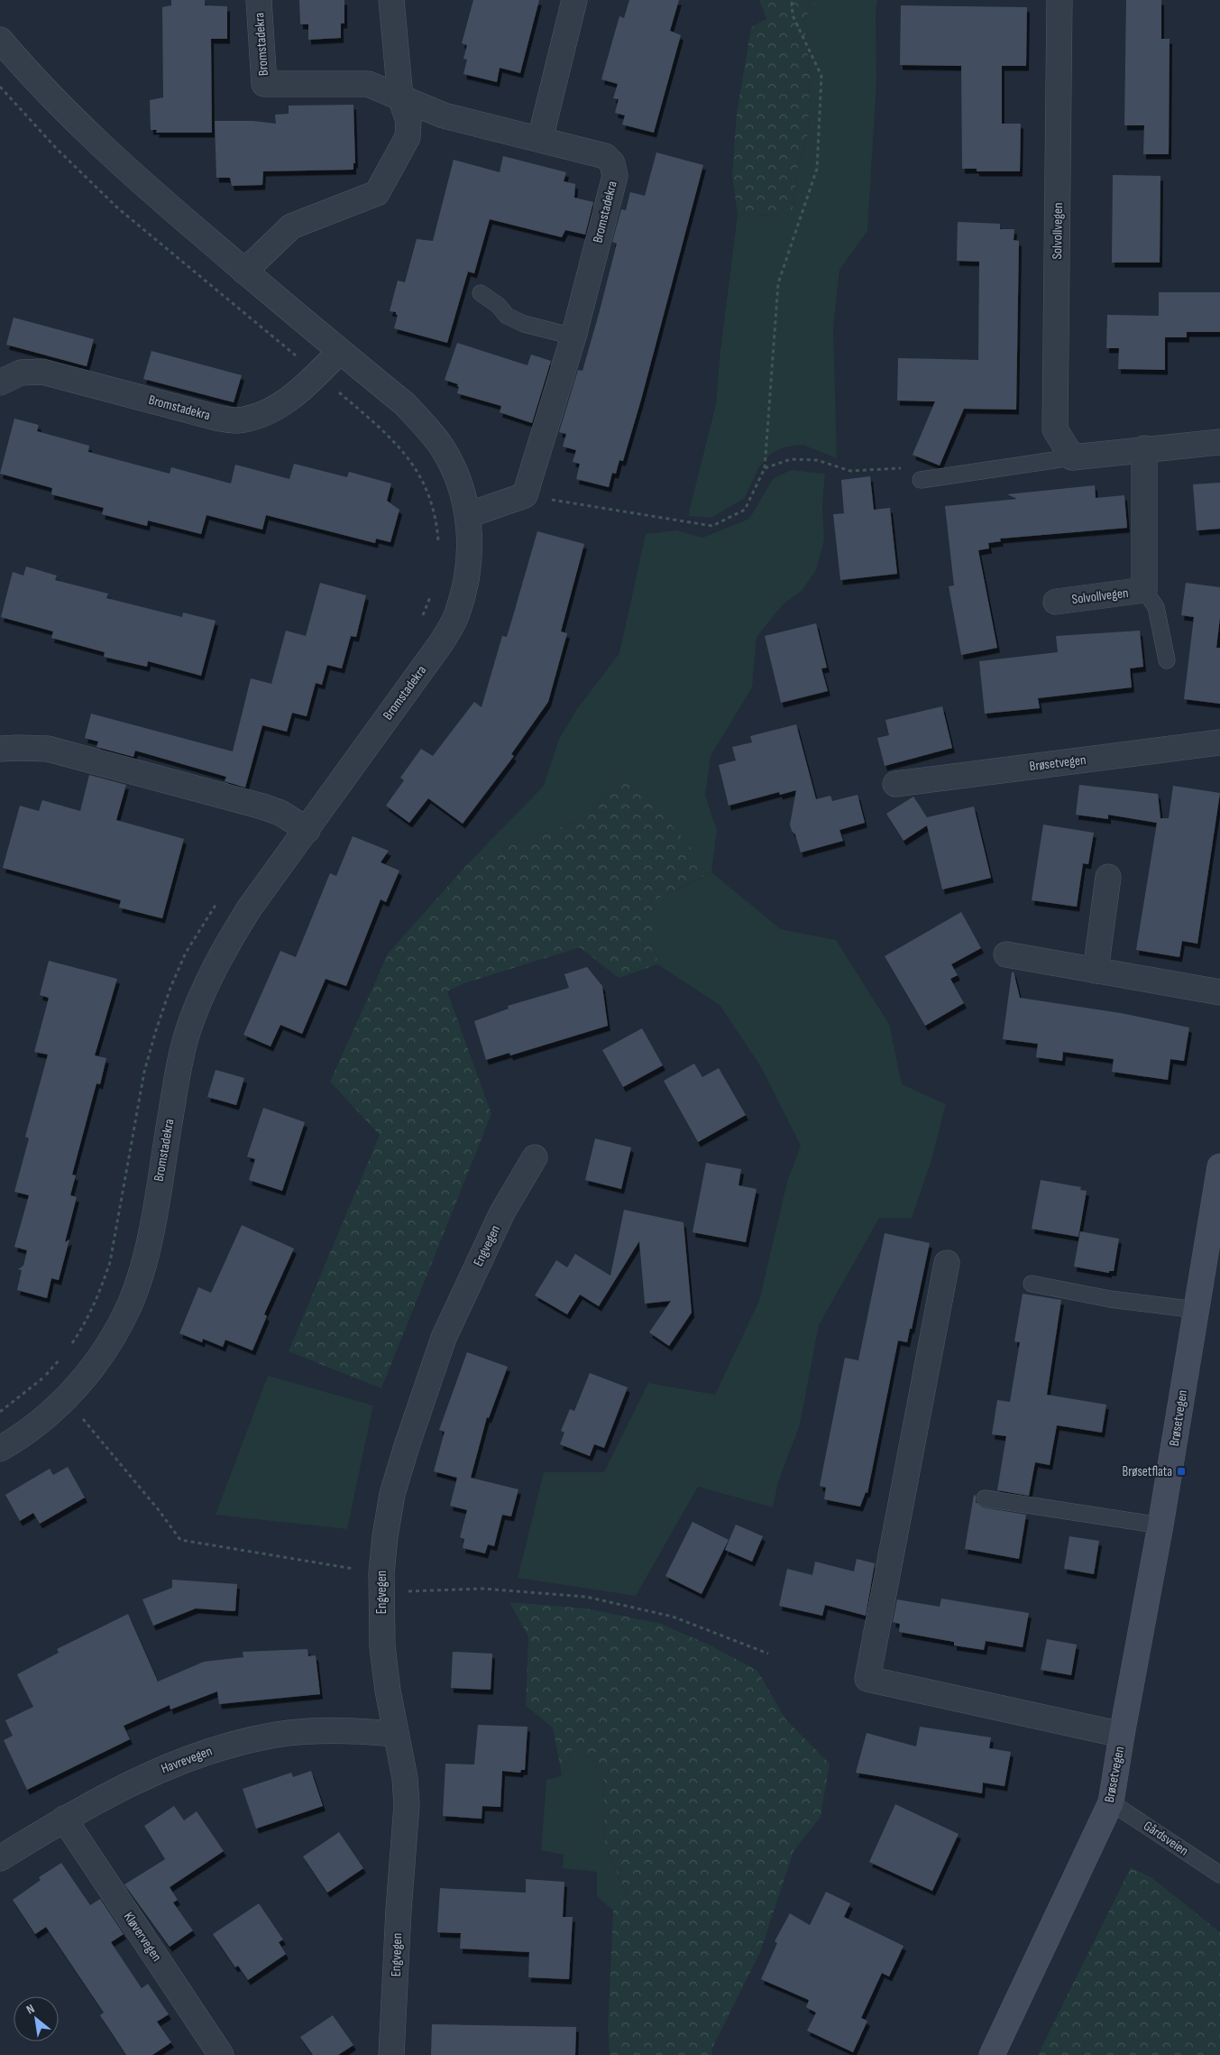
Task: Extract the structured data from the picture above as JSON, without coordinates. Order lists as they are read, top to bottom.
{
  "streets": {
    "street": [
      "Bromstadekra",
      "Solvollvegen",
      "Brøsetvegen",
      "Engvegen",
      "Havrevegen",
      "Kløvervegen"
    ],
    "lane": ["Gårdsveien"]
  },
  "crossings": [
    ["Brøsetvegen", "Gårdsveien"],
    ["Engvegen", "Havrevegen"],
    ["Havrevegen", "Kløvervegen"]
  ],
  "places": {
    "transit": ["Brøsetflata"]
  },
  "north": "top left"
}
